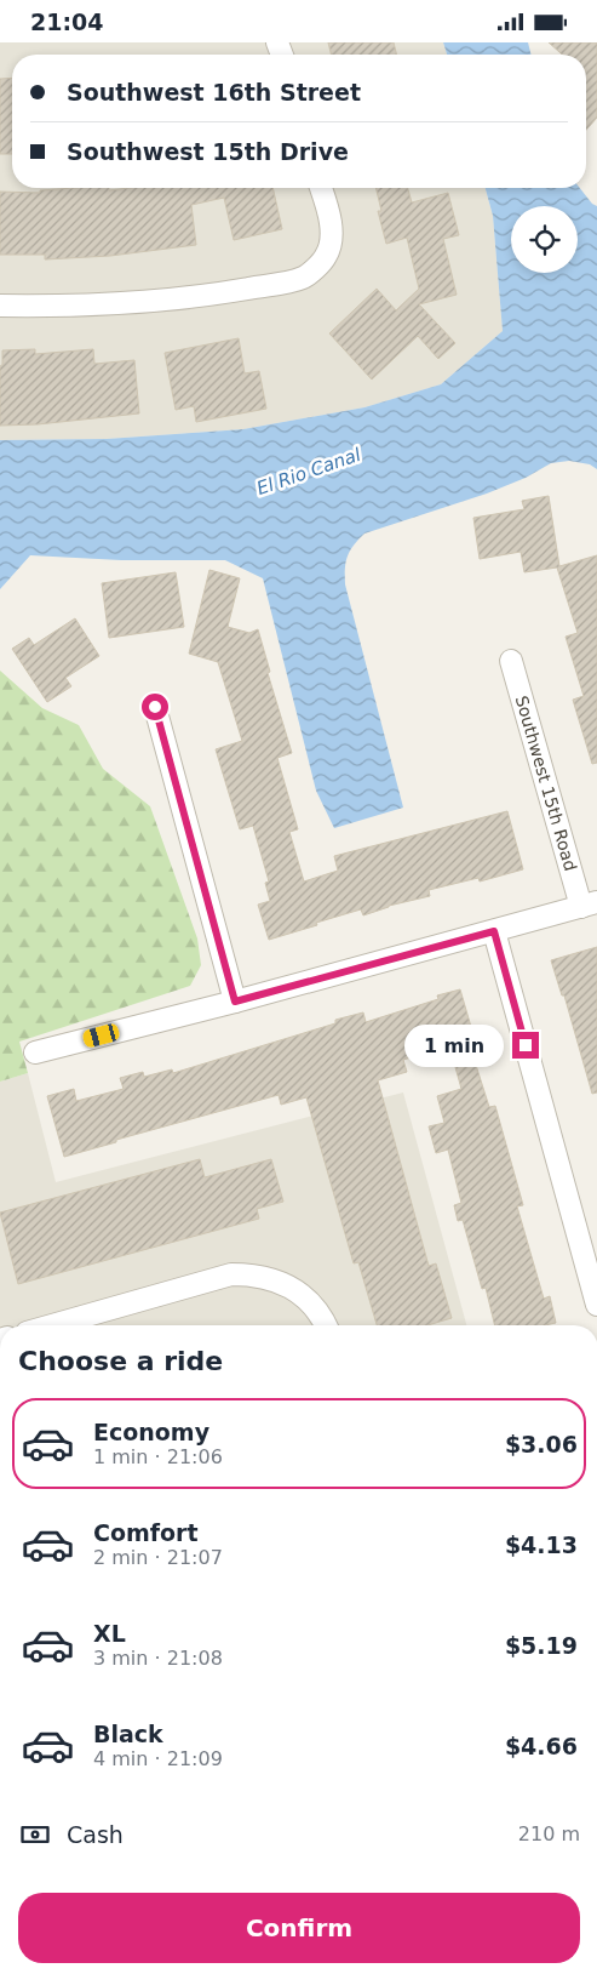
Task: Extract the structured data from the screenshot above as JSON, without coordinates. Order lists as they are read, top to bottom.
{
  "streets": {
    "street": ["Southwest 15th Road"]
  },
  "water": ["El Rio Canal"],
  "page": {
    "status": "21:04",
    "banner": ["Southwest 16th Street", "Southwest 15th Drive"],
    "bubble": "1 min",
    "heading": "Choose a ride",
    "list": [
      {
        "name": "Economy",
        "note": "1 min · 21:06",
        "value": "$3.06"
      },
      {
        "name": "Comfort",
        "note": "2 min · 21:07",
        "value": "$4.13"
      },
      {
        "name": "XL",
        "note": "3 min · 21:08",
        "value": "$5.19"
      },
      {
        "name": "Black",
        "note": "4 min · 21:09",
        "value": "$4.66"
      }
    ],
    "pay": ["Cash", "210 m"],
    "buttons": "Confirm"
  }
}
